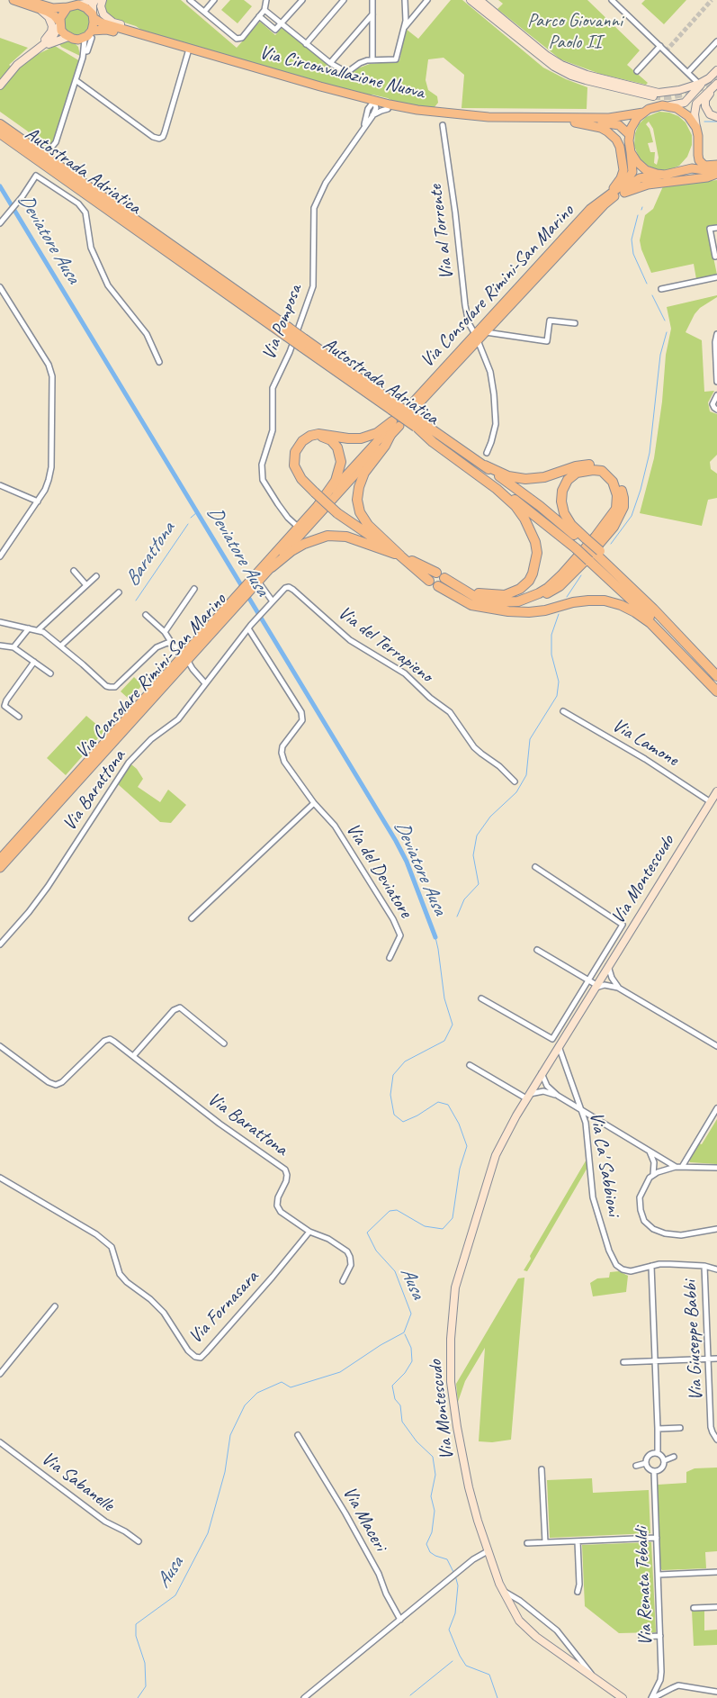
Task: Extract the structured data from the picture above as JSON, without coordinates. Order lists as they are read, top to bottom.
{
  "streets": {
    "highway": ["Autostrada Adriatica"],
    "main road": ["Via Circonvallazione Nuova", "Via Consolare Rimini-San Marino"],
    "street": [
      "Via al Torrente",
      "Via Pomposa",
      "Via del Terrapieno",
      "Via Lamone",
      "Via Barattona",
      "Via del Deviatore",
      "Via Montescudo",
      "Via Ca' Sabbioni",
      "Via Fornasara",
      "Via Giuseppe Babbi",
      "Via Sabanelle",
      "Via Maceri",
      "Via Renata Tebaldi"
    ]
  },
  "crossings": [
    ["Via Circonvallazione Nuova", "Via Consolare Rimini-San Marino"],
    ["Via Circonvallazione Nuova", "Via Pomposa"],
    ["Via al Torrente", "Via Consolare Rimini-San Marino"],
    ["Via Consolare Rimini-San Marino", "Via Pomposa"],
    ["Via del Terrapieno", "Via Barattona"],
    ["Via Lamone", "Via Montescudo"],
    ["Via Barattona", "Via del Deviatore"],
    ["Via Barattona", "Via Fornasara"],
    ["Via Montescudo", "Via Ca' Sabbioni"],
    ["Via Ca' Sabbioni", "Via Giuseppe Babbi"]
  ],
  "water": ["Deviatore Ausa", "Barattona", "Ausa"],
  "parks": ["Parco Giovanni Paolo II"]
}
